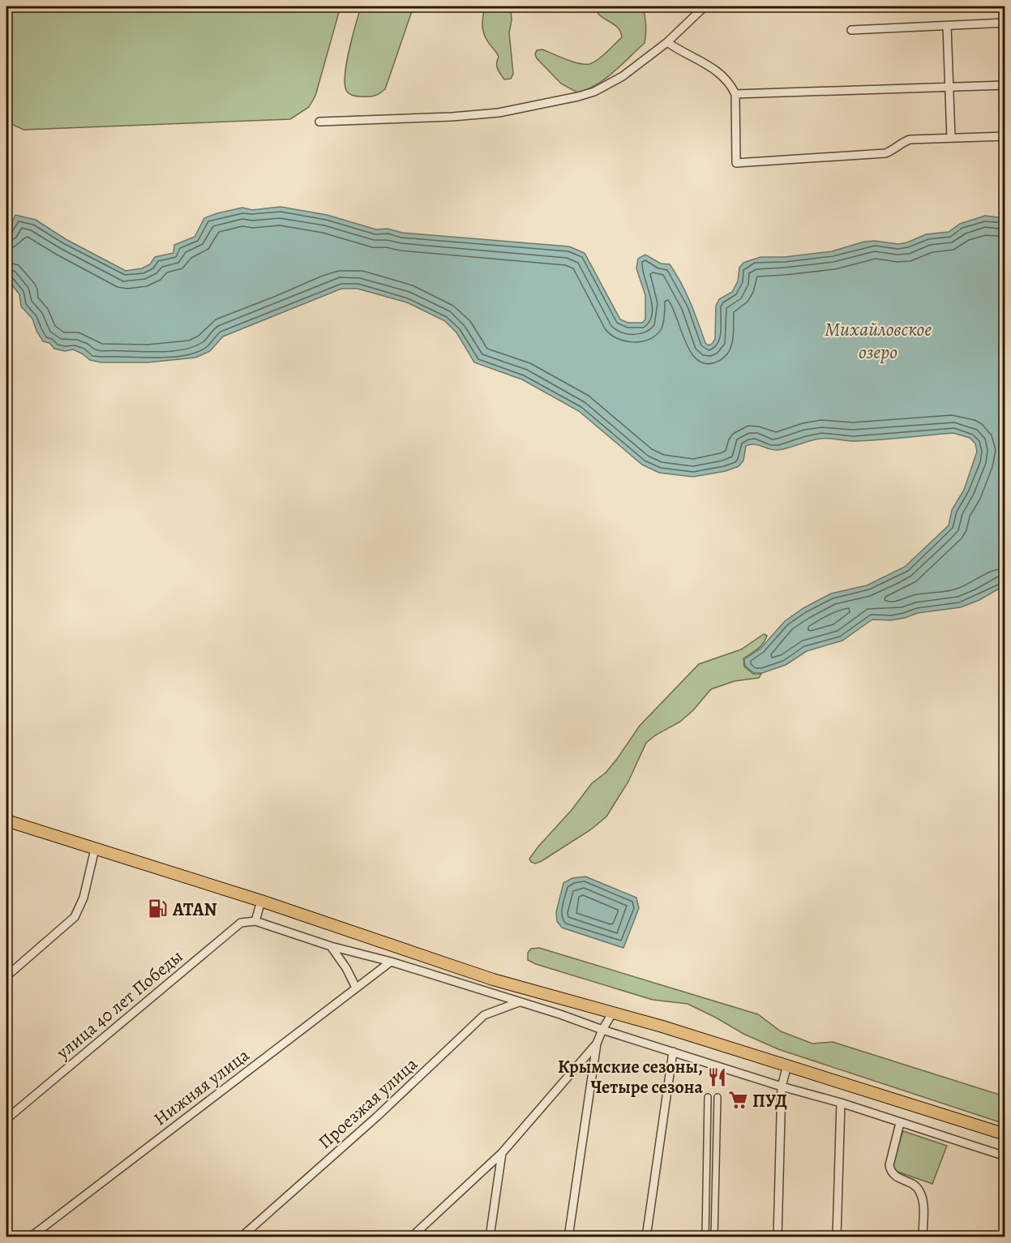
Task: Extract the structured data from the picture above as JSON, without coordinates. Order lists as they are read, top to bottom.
{
  "streets": {
    "street": ["улица 40 лет Победы", "Нижняя улица", "Проезжая улица"]
  },
  "water": ["Михайловское озеро"],
  "places": {
    "fuel station": ["ATAN"],
    "restaurant": ["Крымские сезоны, Четыре сезона"],
    "supermarket": ["ПУД"]
  }
}
